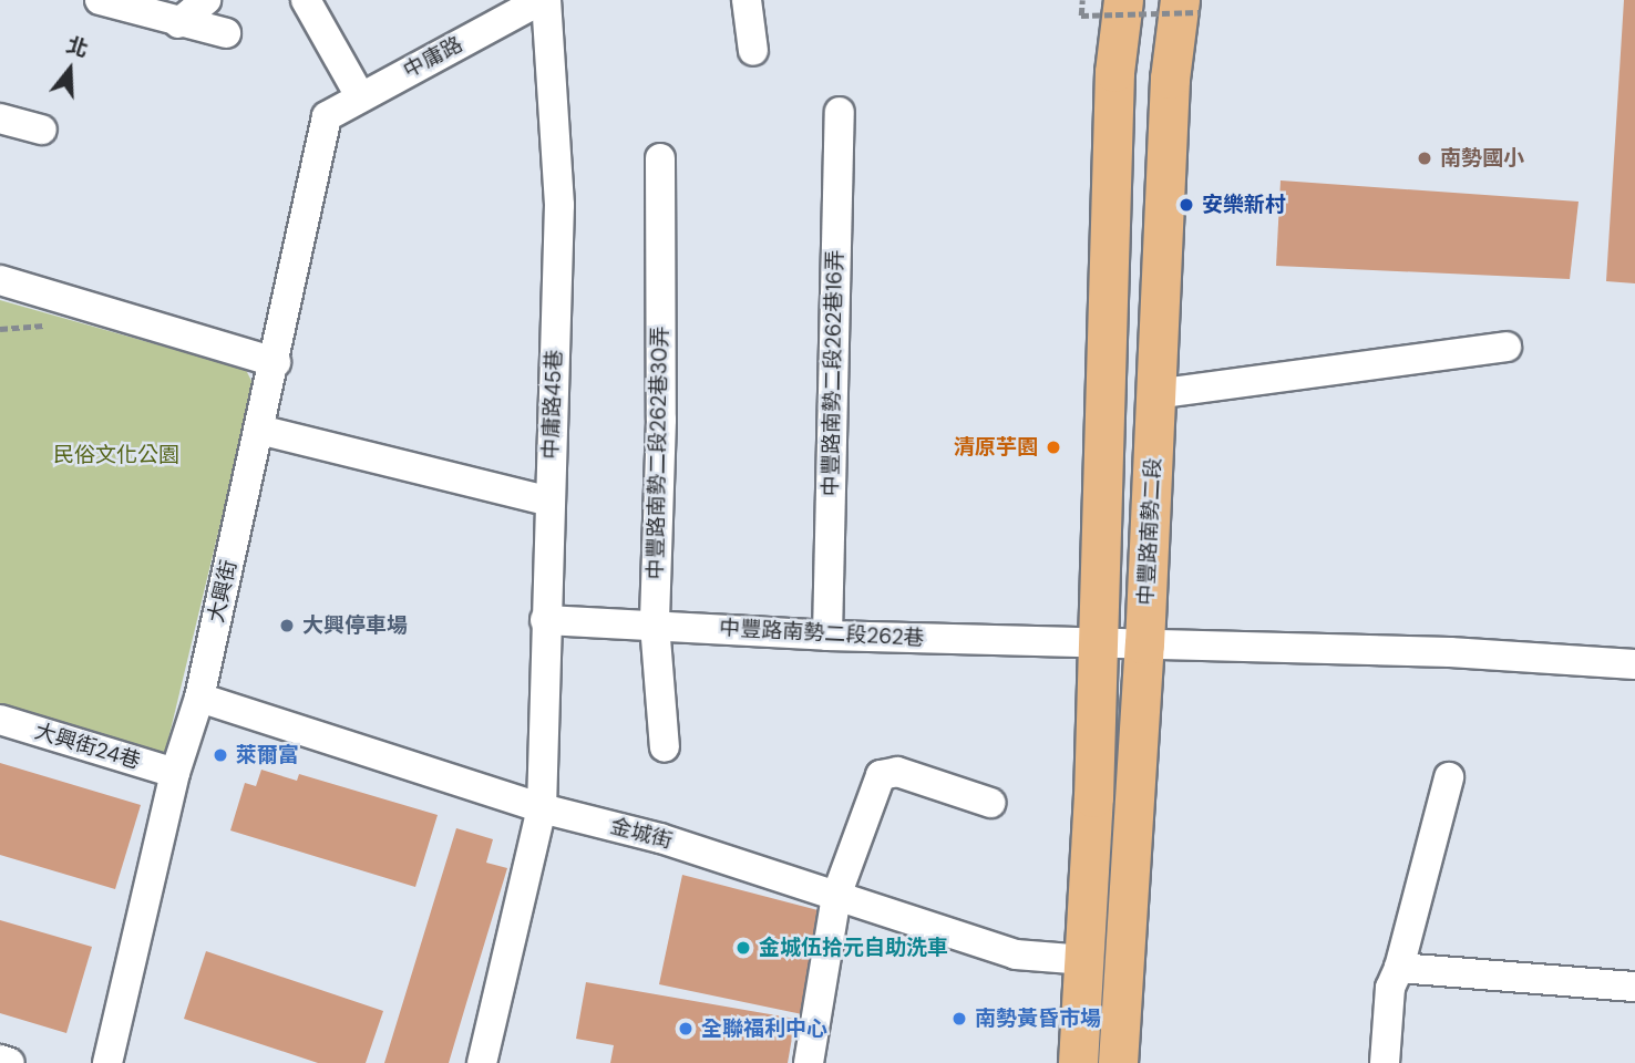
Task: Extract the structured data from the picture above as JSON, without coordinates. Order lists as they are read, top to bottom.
{
  "streets": {
    "main road": ["中豐路南勢二段"],
    "street": [
      "中庸路",
      "中豐路南勢二段262巷16弄",
      "中庸路45巷",
      "中豐路南勢二段262巷30弄",
      "大興街",
      "中豐路南勢二段262巷",
      "大興街24巷",
      "金城街"
    ]
  },
  "crossings": [
    ["中庸路", "中庸路45巷"],
    ["中庸路", "大興街"],
    ["中豐路南勢二段262巷16弄", "中豐路南勢二段262巷"],
    ["中庸路45巷", "中豐路南勢二段262巷"],
    ["中庸路45巷", "金城街"],
    ["中豐路南勢二段262巷30弄", "中豐路南勢二段262巷"],
    ["中豐路南勢二段", "中豐路南勢二段262巷"],
    ["大興街", "大興街24巷"],
    ["大興街", "金城街"]
  ],
  "parks": ["民俗文化公園"],
  "places": [
    "南勢國小",
    "安樂新村",
    "清原芋園",
    "大興停車場",
    "萊爾富",
    "金城伍拾元自助洗車",
    "南勢黃昏市場",
    "全聯福利中心"
  ],
  "north": "top"
}
